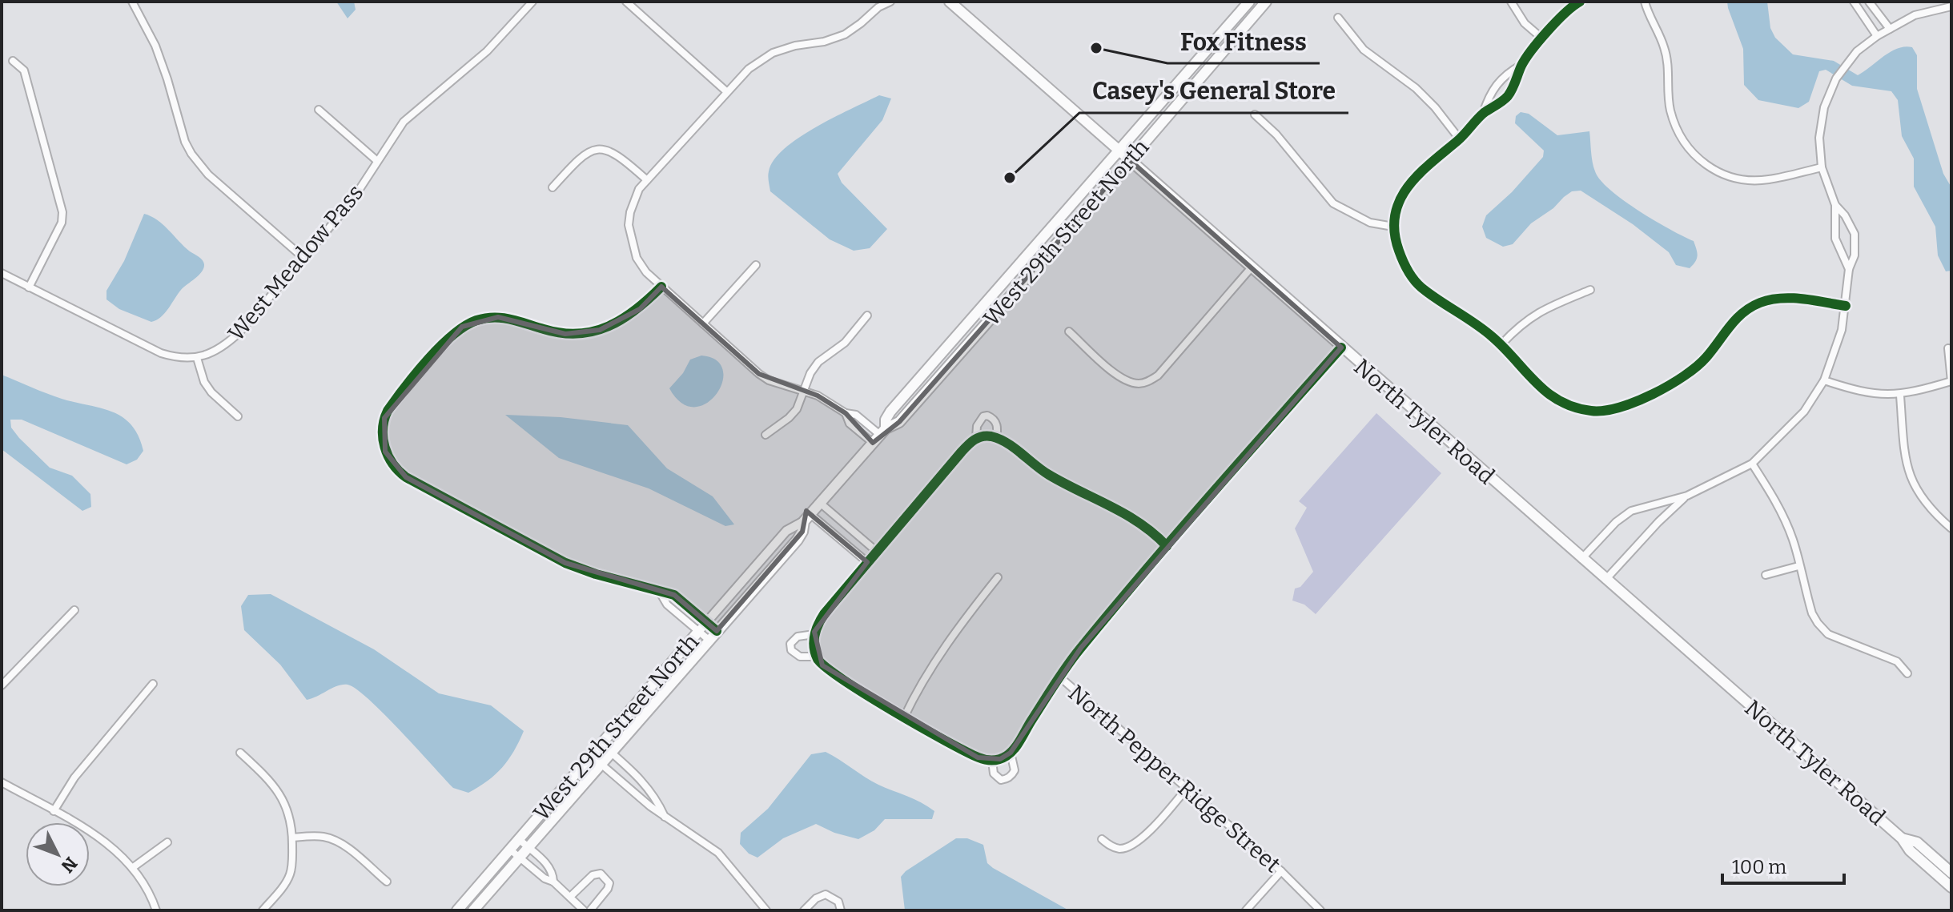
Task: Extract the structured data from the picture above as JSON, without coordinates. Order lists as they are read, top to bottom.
{
  "streets": {
    "main road": ["West 29th Street North", "North Tyler Road"],
    "street": ["West Meadow Pass", "North Pepper Ridge Street"]
  },
  "crossings": [
    ["West 29th Street North", "North Tyler Road"]
  ],
  "places": ["Fox Fitness", "Casey's General Store"],
  "scale_bar": "100 m",
  "north": "bottom right"
}
